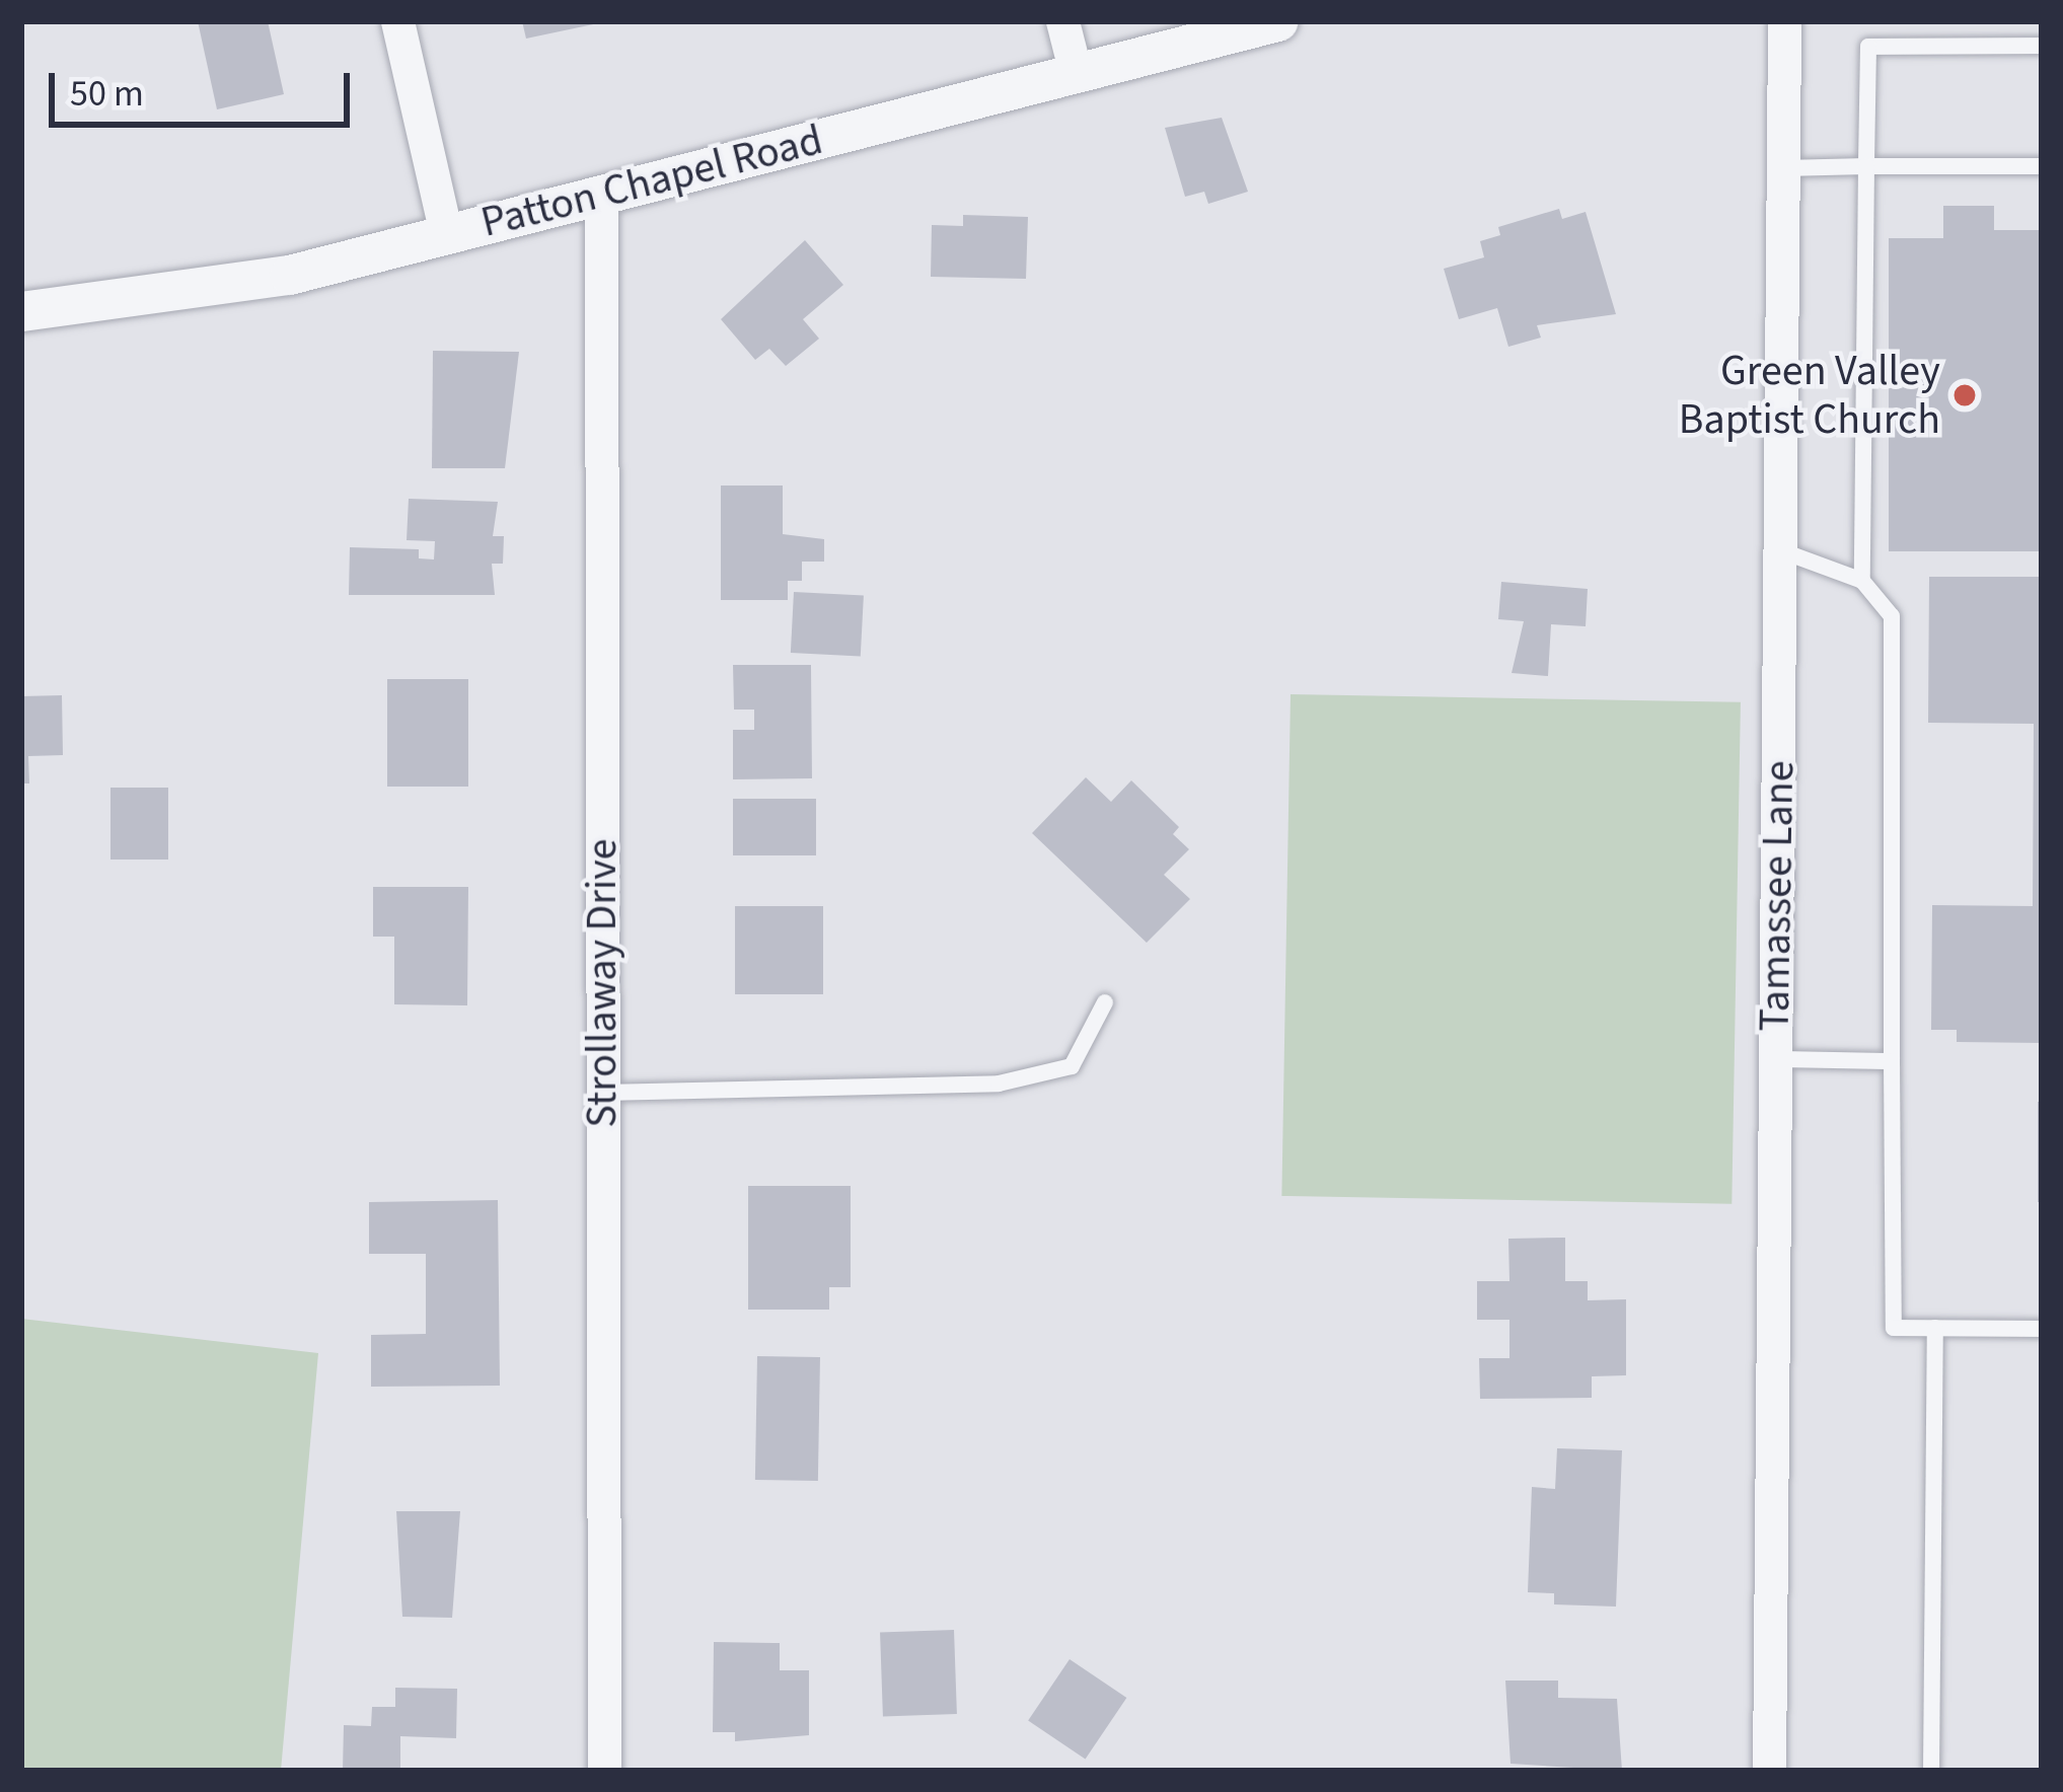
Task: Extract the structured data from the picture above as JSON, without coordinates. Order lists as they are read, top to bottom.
{
  "streets": {
    "street": ["Patton Chapel Road", "Tamassee Lane", "Strollaway Drive"]
  },
  "crossings": [
    ["Patton Chapel Road", "Strollaway Drive"]
  ],
  "places": ["Green Valley Baptist Church"],
  "scale_bar": "50 m"
}
